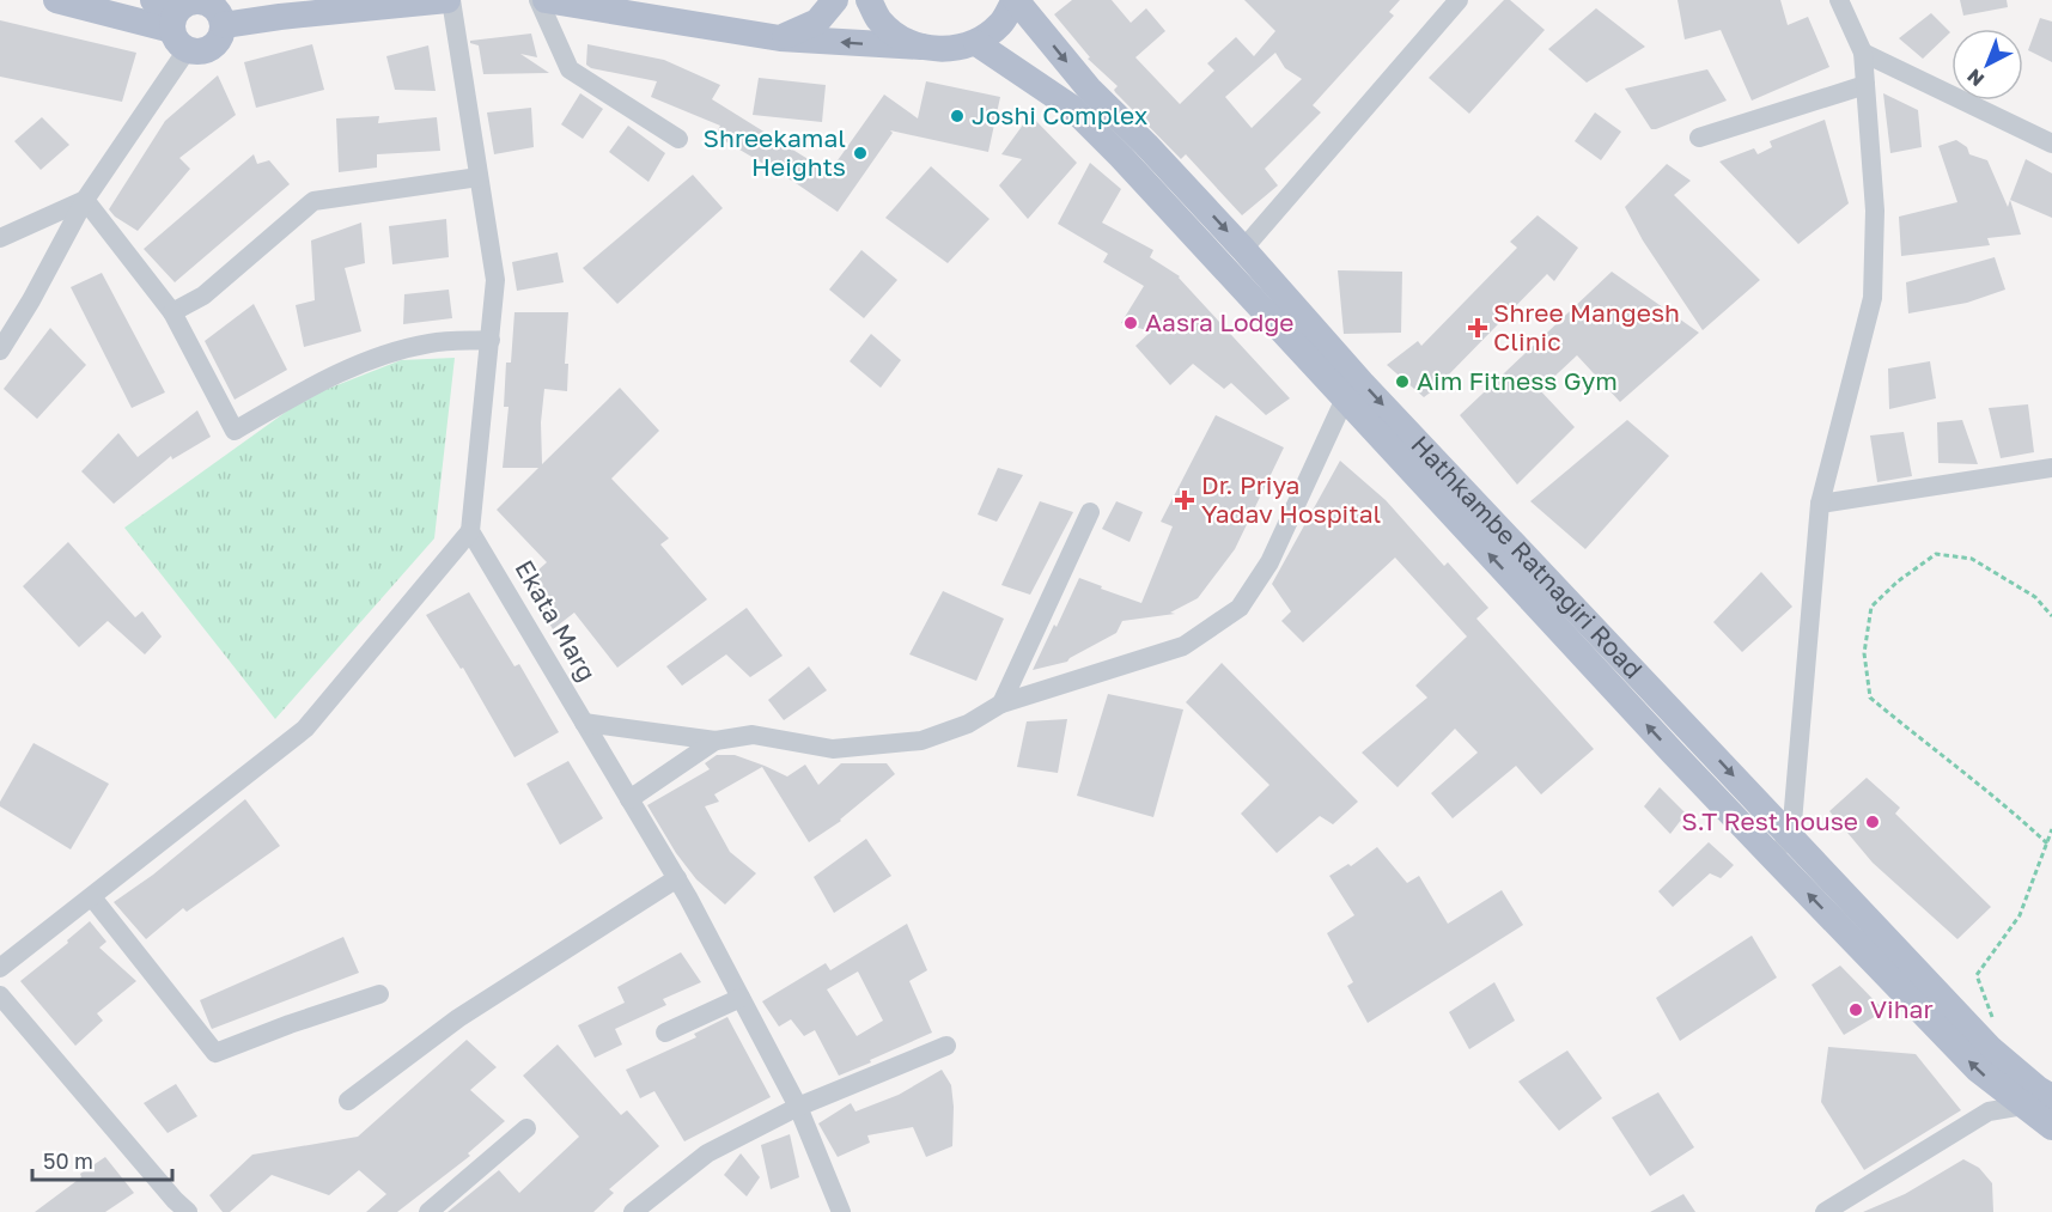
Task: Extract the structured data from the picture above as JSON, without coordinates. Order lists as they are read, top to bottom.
{
  "streets": {
    "main road": ["Hathkambe Ratnagiri Road"],
    "street": ["Ekata Marg"]
  },
  "places": {
    "other": [
      "Joshi Complex",
      "Shreekamal Heights",
      "Aasra Lodge",
      "Aim Fitness Gym",
      "S.T Rest house",
      "Vihar"
    ],
    "health": ["Shree Mangesh Clinic", "Dr. Priya Yadav Hospital"]
  },
  "scale_bar": "50 m",
  "north": "bottom left"
}
